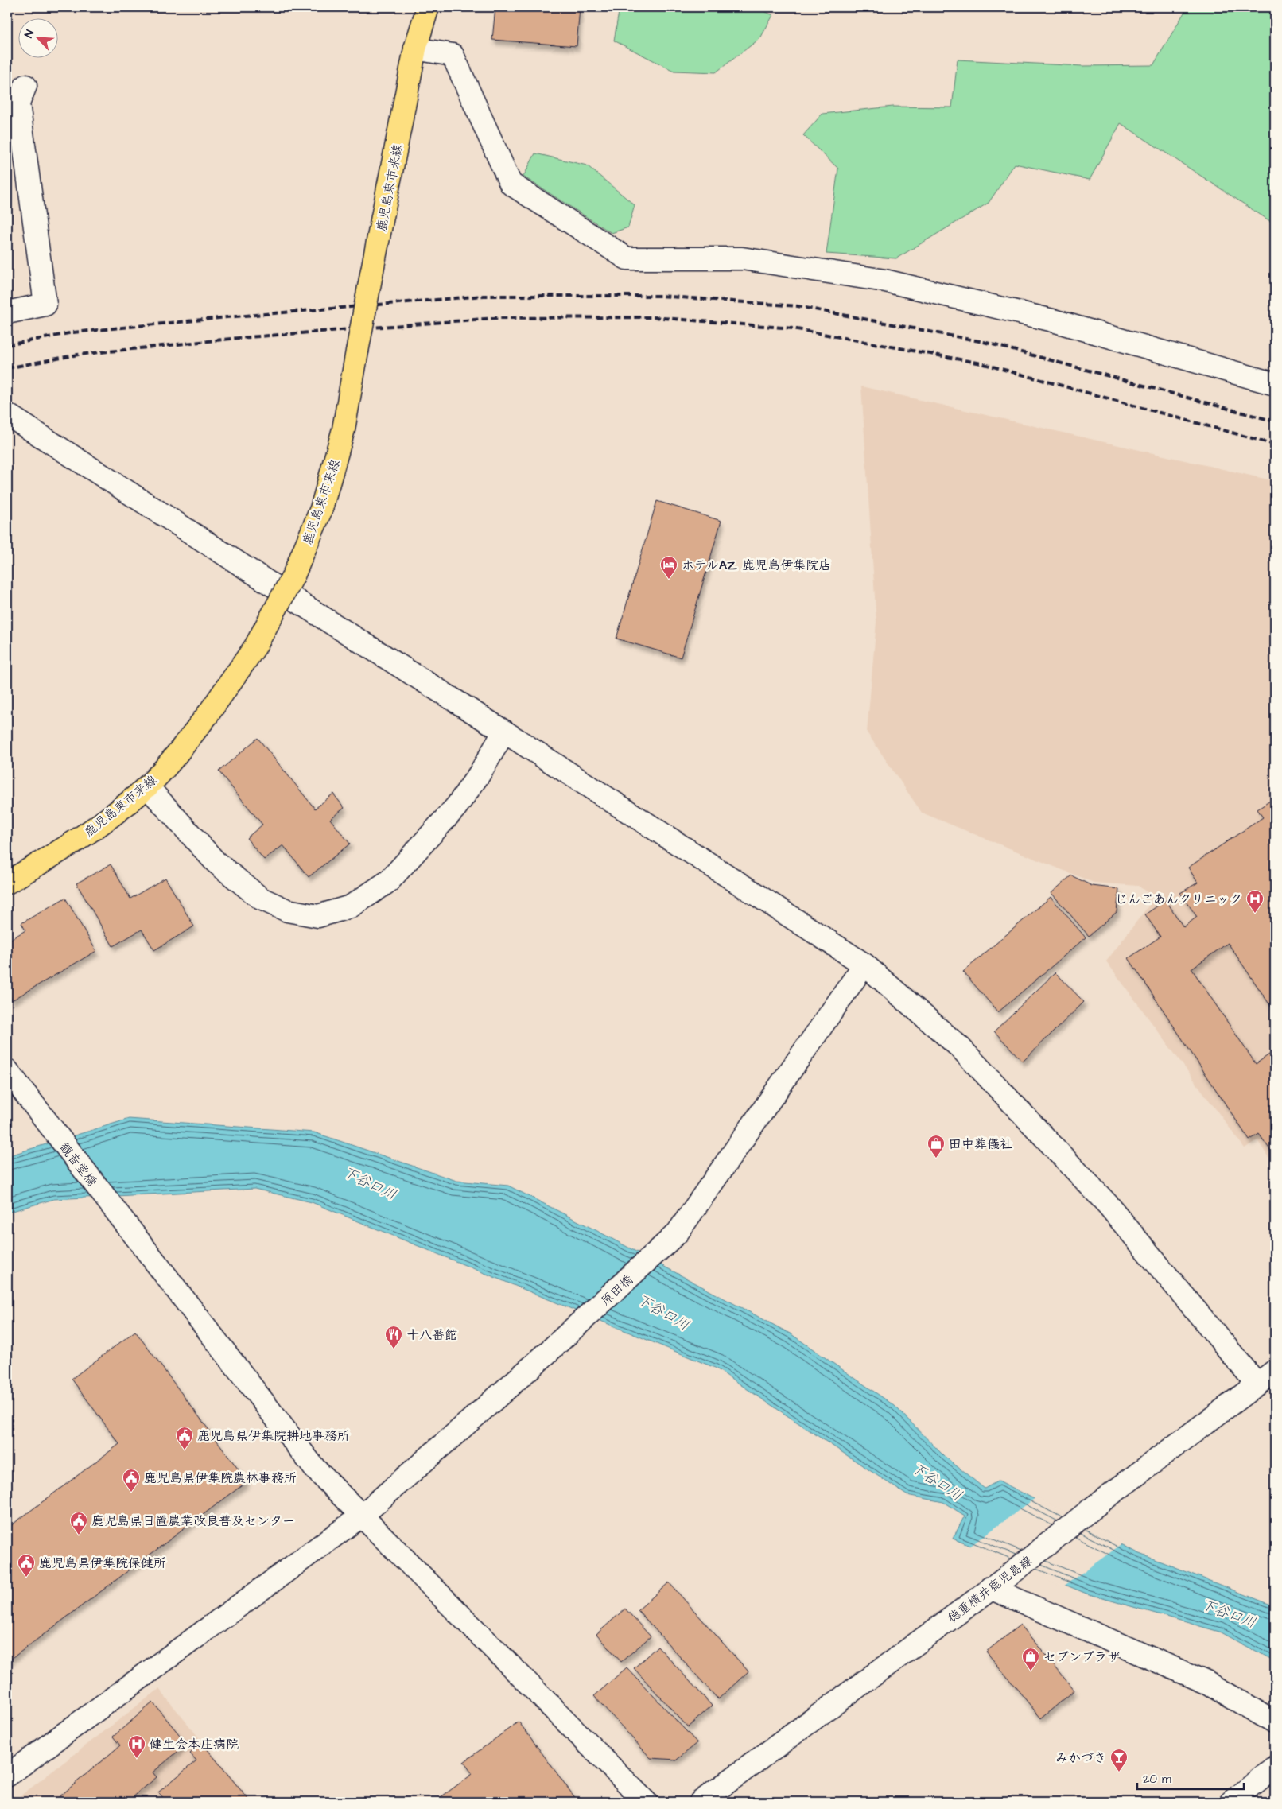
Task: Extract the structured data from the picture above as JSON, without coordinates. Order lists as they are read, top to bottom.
{
  "streets": {
    "main road": ["鹿児島東市来線"],
    "street": ["観音堂橋", "原田橋", "徳重横井鹿児島線"]
  },
  "crossings": [
    ["観音堂橋", "原田橋"]
  ],
  "water": ["下谷口川"],
  "places": {
    "hotel": ["ホテルAZ 鹿児島伊集院店"],
    "hospital": ["じんごあんクリニック", "健生会本庄病院"],
    "shop": ["田中葬儀社", "セブンプラザ"],
    "restaurant": ["十八番館"],
    "public building": [
      "鹿児島県伊集院耕地事務所",
      "鹿児島県伊集院農林事務所",
      "鹿児島県日置農業改良普及センター",
      "鹿児島県伊集院保健所"
    ],
    "bar": ["みかづき"]
  },
  "scale_bar": "20 m",
  "north": "top left"
}
